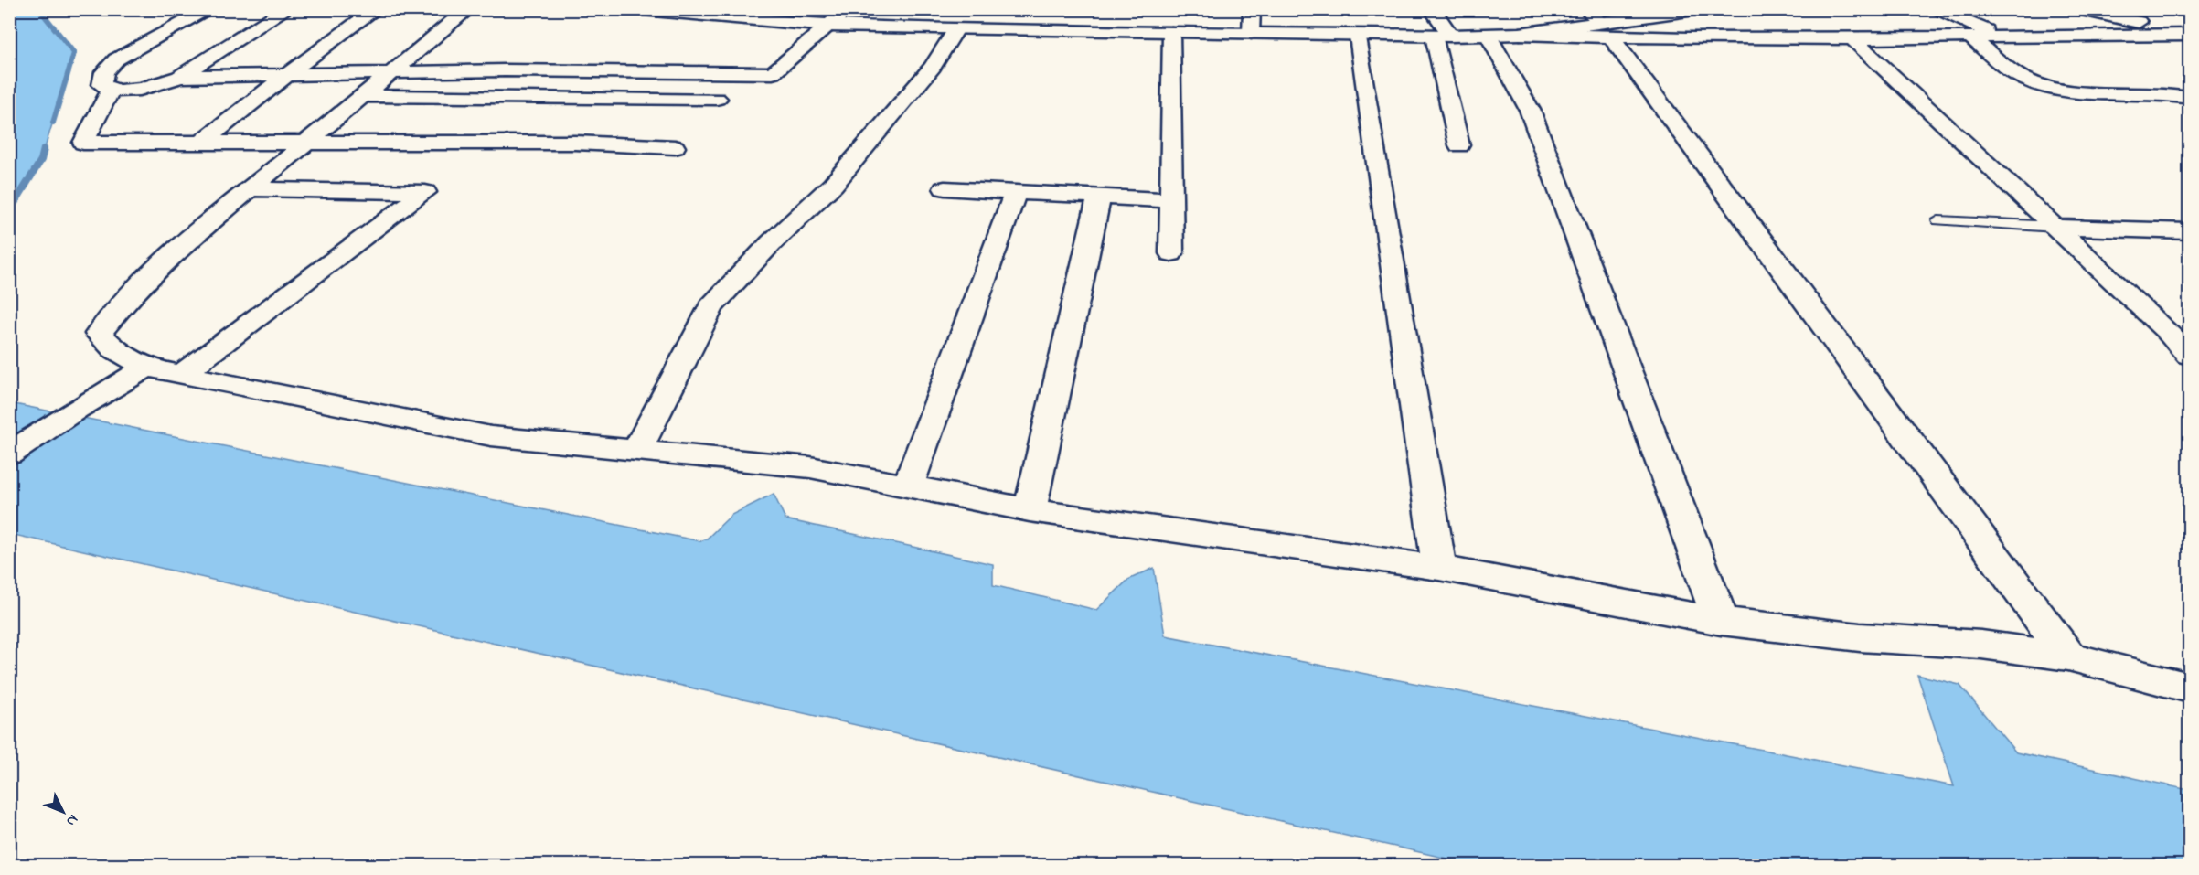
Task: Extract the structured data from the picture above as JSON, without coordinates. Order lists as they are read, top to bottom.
{
  "north": "bottom right"
}
